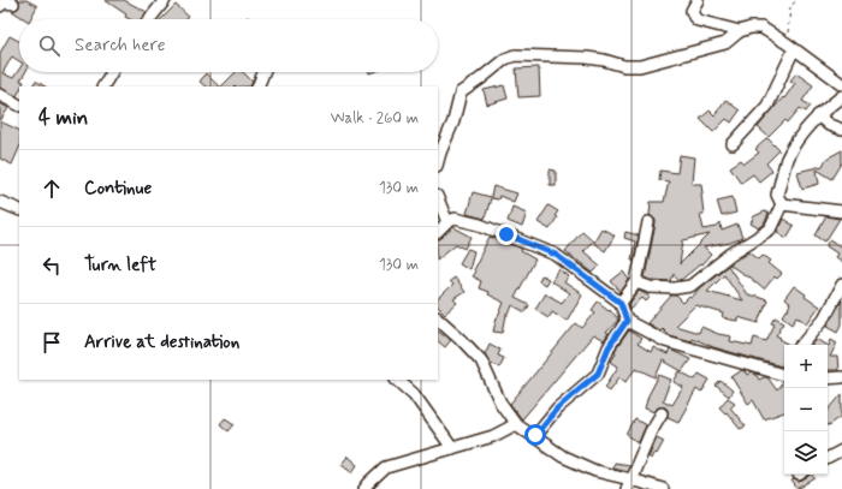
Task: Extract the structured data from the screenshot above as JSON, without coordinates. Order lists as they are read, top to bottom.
{
  "page": {
    "search": "Search here",
    "heading": ["4 min", "Walk · 260 m"],
    "list": [
      ["Continue", "130 m"],
      ["Turn left", "130 m"],
      "Arrive at destination"
    ],
    "map_buttons": ["+", "−"]
  }
}
